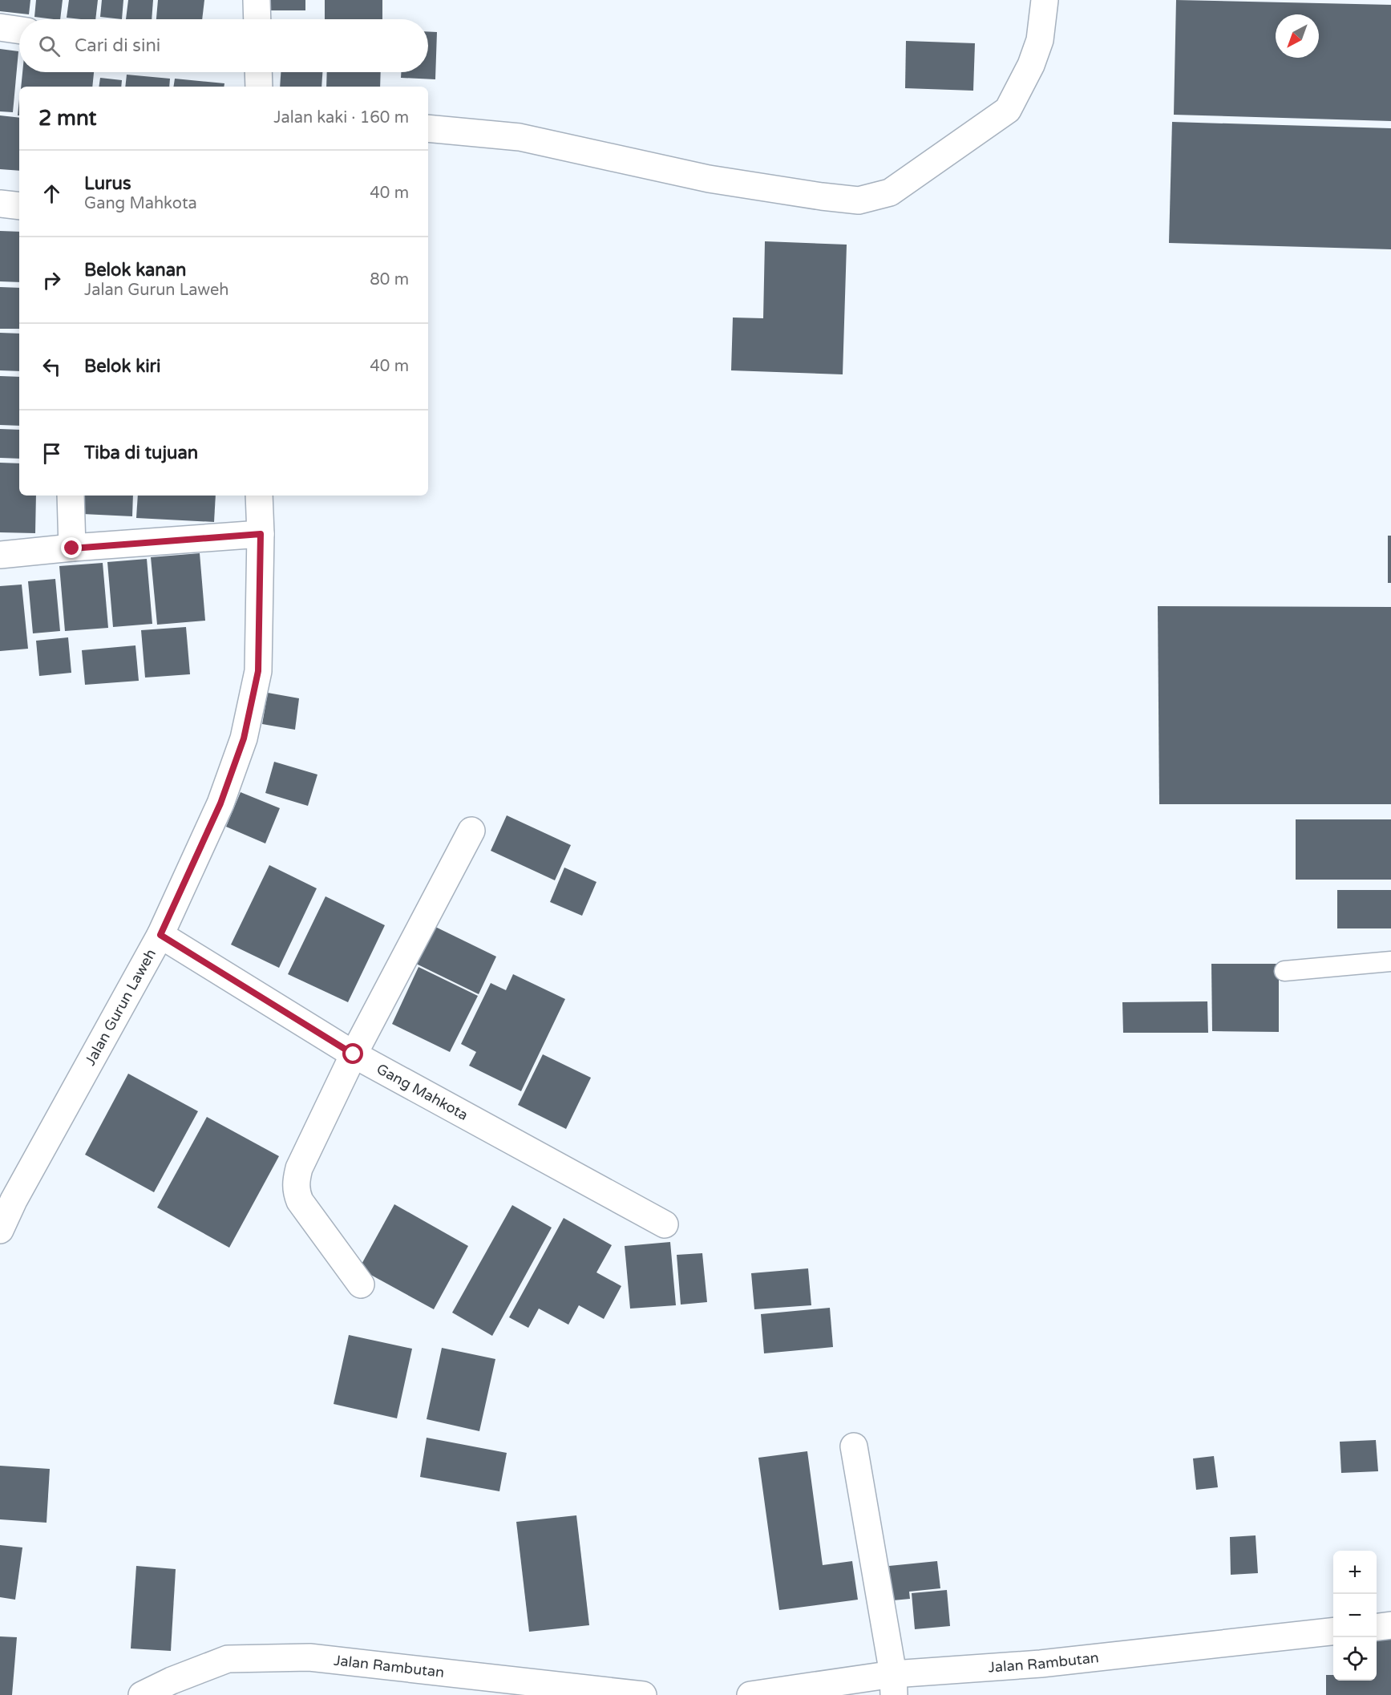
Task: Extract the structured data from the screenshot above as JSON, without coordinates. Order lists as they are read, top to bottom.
{
  "streets": {
    "street": ["Jalan Gurun Laweh", "Gang Mahkota", "Jalan Rambutan"]
  },
  "crossings": [
    ["Jalan Gurun Laweh", "Gang Mahkota"]
  ],
  "north": "bottom left",
  "page": {
    "search": "Cari di sini",
    "heading": ["2 mnt", "Jalan kaki · 160 m"],
    "list": [
      ["Lurus", "Gang Mahkota", "40 m"],
      ["Belok kanan", "Jalan Gurun Laweh", "80 m"],
      ["Belok kiri", "40 m"],
      "Tiba di tujuan"
    ],
    "map_buttons": ["+", "−"]
  }
}
